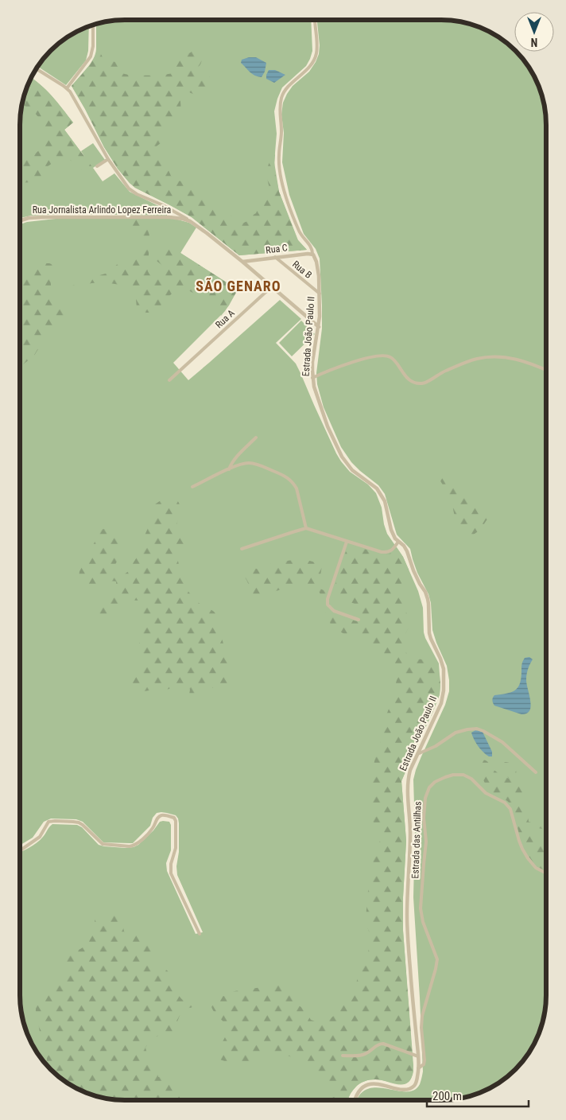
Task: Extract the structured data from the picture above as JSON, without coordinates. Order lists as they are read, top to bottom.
{
  "streets": {
    "street": [
      "Rua Jornalista Arlindo Lopez Ferreira",
      "Rua C",
      "Rua B",
      "Rua A",
      "Estrada João Paulo II",
      "Estrada das Antilhas"
    ]
  },
  "crossings": [
    ["Rua C", "Rua B"],
    ["Rua C", "Estrada João Paulo II"],
    ["Rua B", "Estrada João Paulo II"],
    ["Estrada João Paulo II", "Estrada das Antilhas"]
  ],
  "districts": ["SÃO GENARO"],
  "scale_bar": "200 m",
  "north": "bottom"
}
